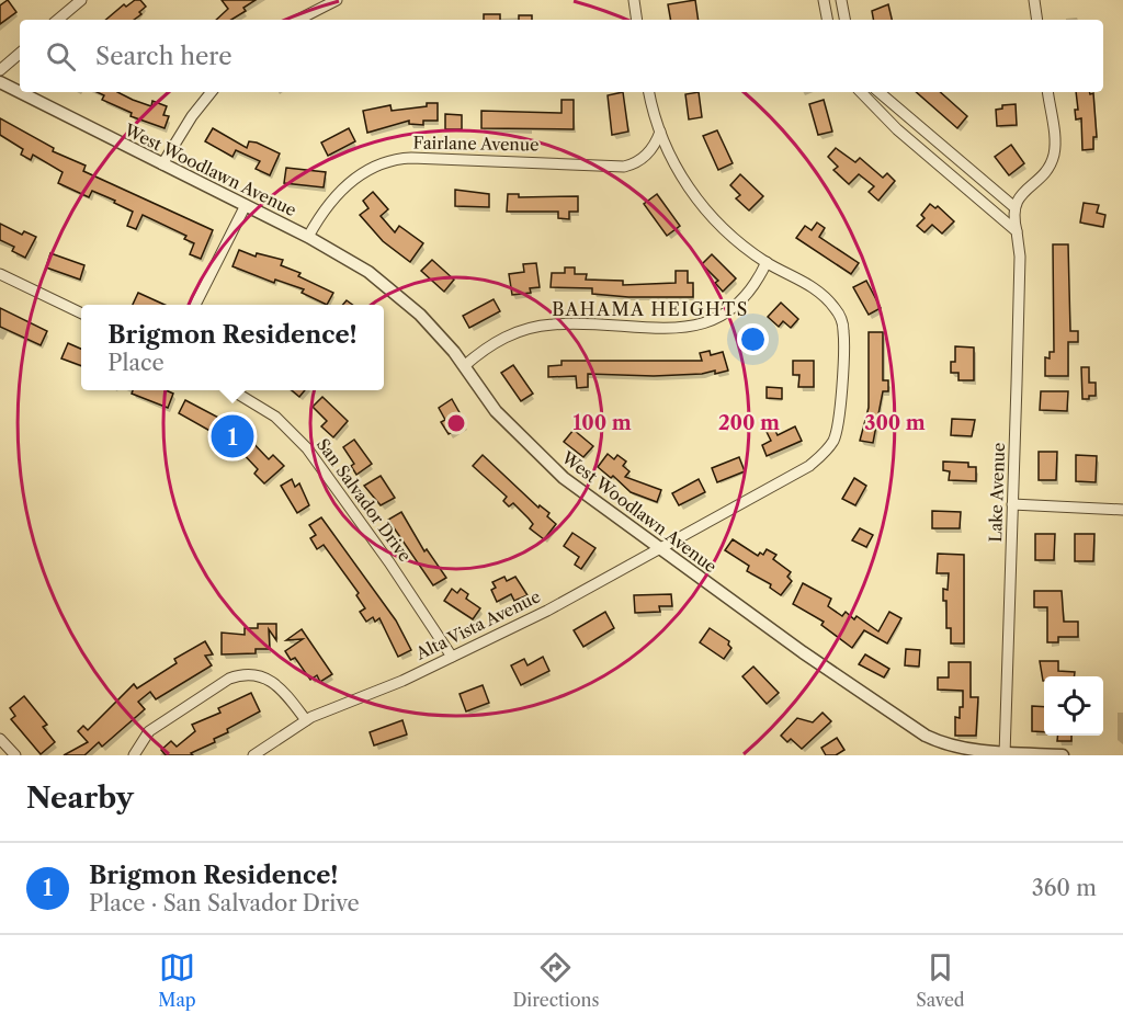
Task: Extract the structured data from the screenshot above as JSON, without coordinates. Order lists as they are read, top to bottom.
{
  "streets": {
    "street": [
      "Fairlane Avenue",
      "West Woodlawn Avenue",
      "Lake Avenue",
      "San Salvador Drive",
      "Alta Vista Avenue"
    ]
  },
  "crossings": [
    ["Fairlane Avenue", "West Woodlawn Avenue"],
    ["Fairlane Avenue", "Alta Vista Avenue"],
    ["West Woodlawn Avenue", "Lake Avenue"],
    ["West Woodlawn Avenue", "Alta Vista Avenue"],
    ["San Salvador Drive", "Alta Vista Avenue"]
  ],
  "districts": ["BAHAMA HEIGHTS"],
  "page": {
    "search": "Search here",
    "popup": ["Brigmon Residence!", "Place"],
    "pins": "1",
    "heading": "Nearby",
    "list": [
      {
        "mark": "1",
        "name": "Brigmon Residence!",
        "note": "Place · San Salvador Drive",
        "value": "360 m"
      }
    ],
    "nav": ["Map", "Directions", "Saved"]
  },
  "rings": ["100 m", "200 m", "300 m"]
}
